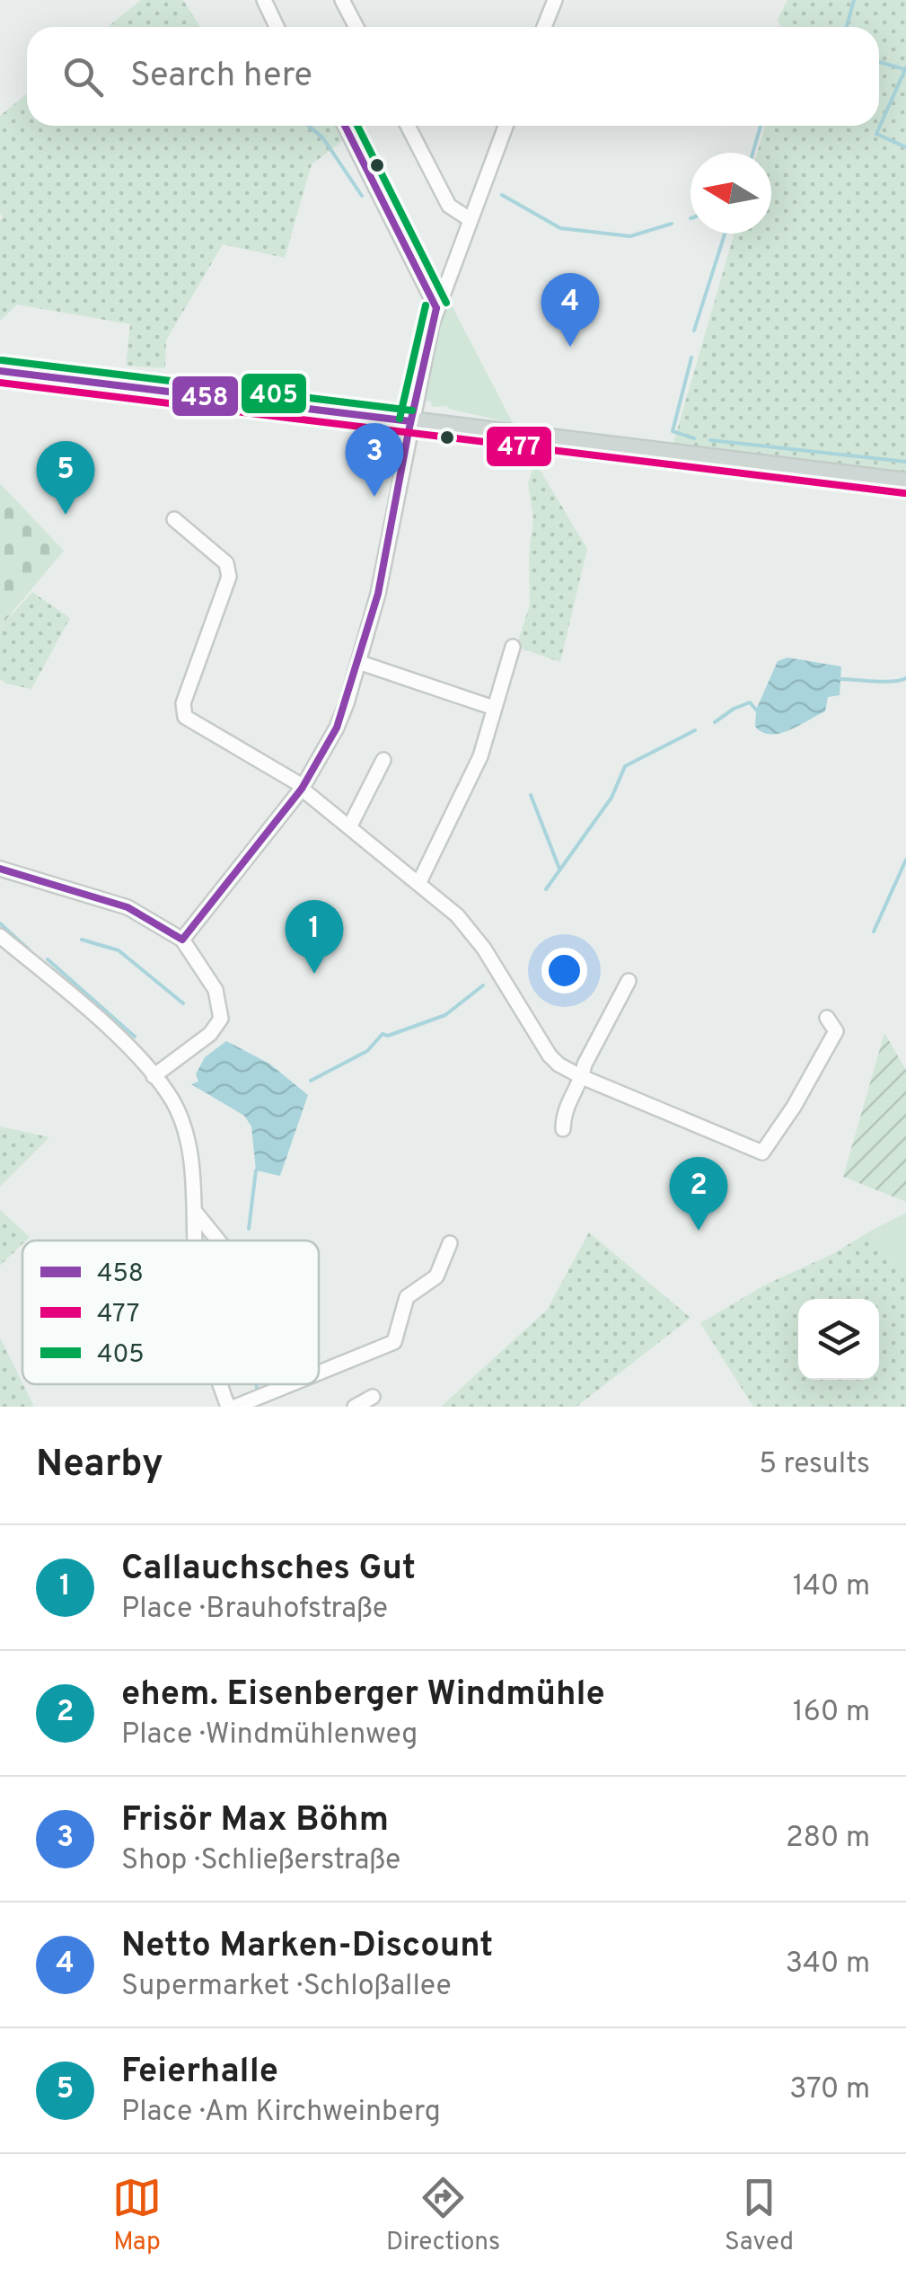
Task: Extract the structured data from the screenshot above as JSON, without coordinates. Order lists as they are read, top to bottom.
{
  "lines": ["transit line 458", "transit line 405", "transit line 477"],
  "legend": ["458", "477", "405"],
  "north": "left",
  "page": {
    "search": "Search here",
    "pins": [
      "4",
      "3",
      "5",
      "1",
      "2"
    ],
    "heading": ["Nearby", "5 results"],
    "list": [
      {
        "mark": "1",
        "name": "Callauchsches Gut",
        "note": "Place · Brauhofstraße",
        "value": "140 m"
      },
      {
        "mark": "2",
        "name": "ehem. Eisenberger Windmühle",
        "note": "Place · Windmühlenweg",
        "value": "160 m"
      },
      {
        "mark": "3",
        "name": "Frisör Max Böhm",
        "note": "Shop · Schließerstraße",
        "value": "280 m"
      },
      {
        "mark": "4",
        "name": "Netto Marken-Discount",
        "note": "Supermarket · Schloßallee",
        "value": "340 m"
      },
      {
        "mark": "5",
        "name": "Feierhalle",
        "note": "Place · Am Kirchweinberg",
        "value": "370 m"
      }
    ],
    "nav": ["Map", "Directions", "Saved"]
  }
}
